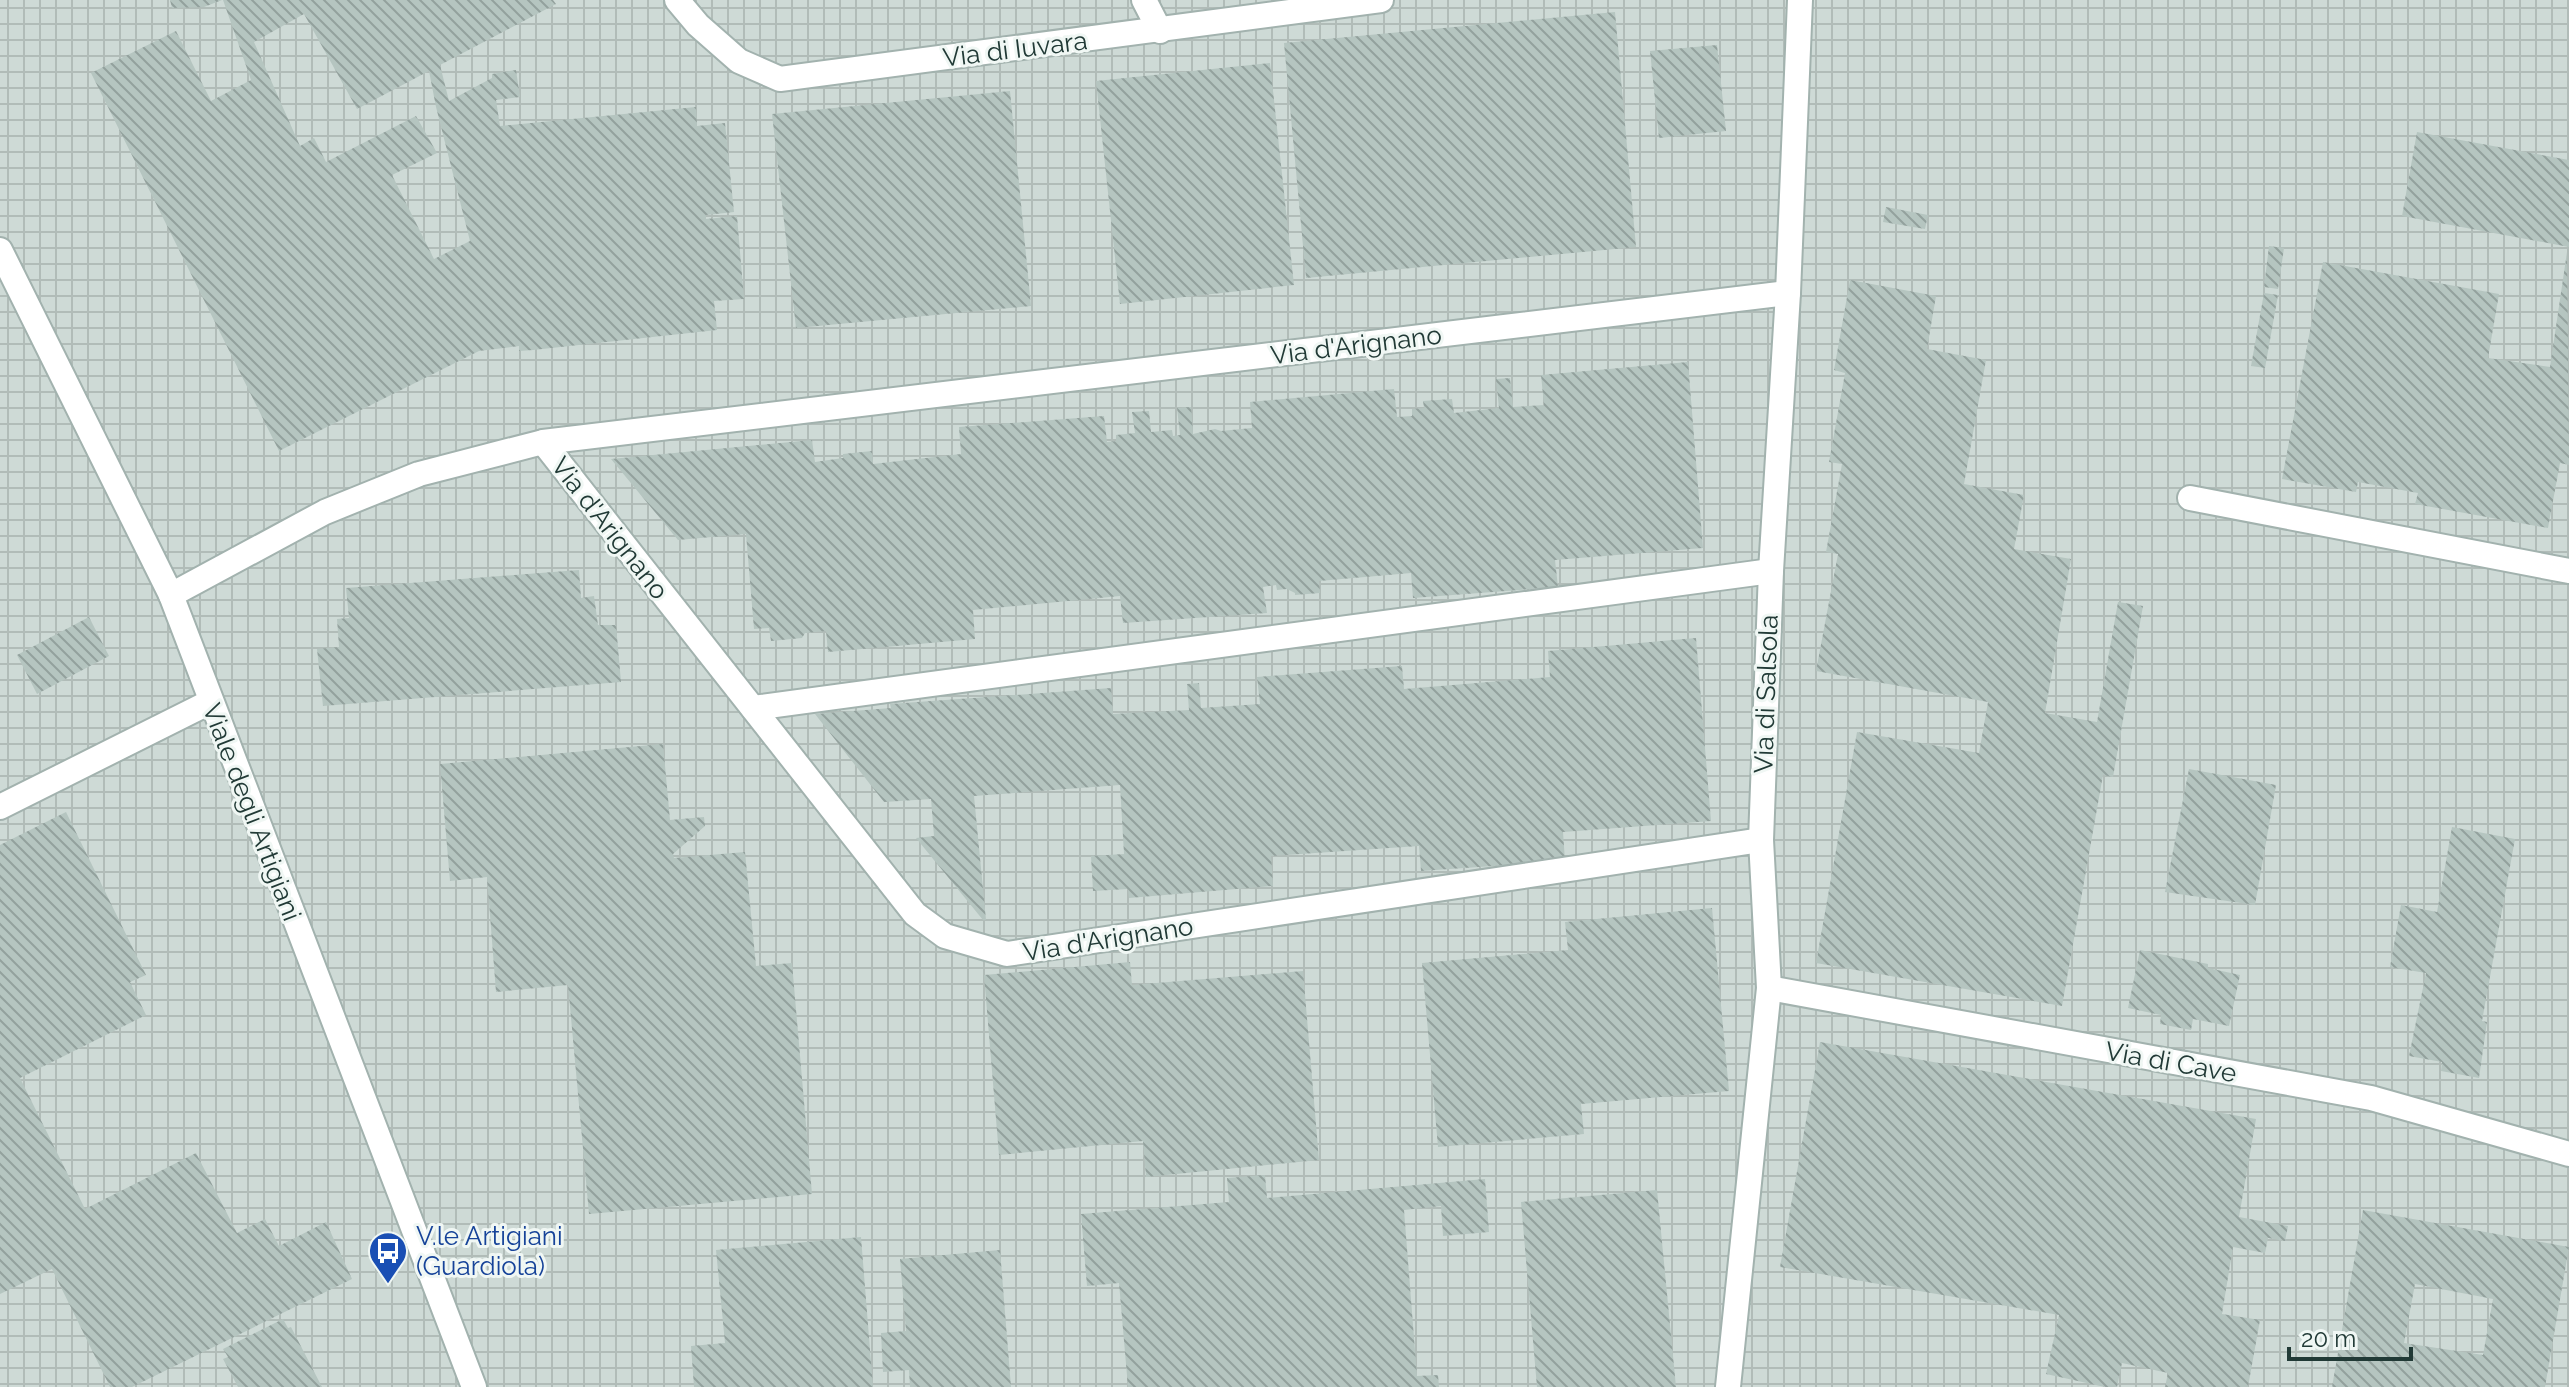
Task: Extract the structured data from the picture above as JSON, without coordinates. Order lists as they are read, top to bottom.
{
  "streets": {
    "street": [
      "Via di Iuvara",
      "Via d'Arignano",
      "Via di Salsola",
      "Viale degli Artigiani",
      "Via di Cave"
    ]
  },
  "crossings": [
    ["Via d'Arignano", "Via di Salsola"],
    ["Via d'Arignano", "Viale degli Artigiani"],
    ["Via di Salsola", "Via di Cave"]
  ],
  "places": {
    "bus stop": ["V.le Artigiani (Guardiola)"]
  },
  "scale_bar": "20 m"
}
